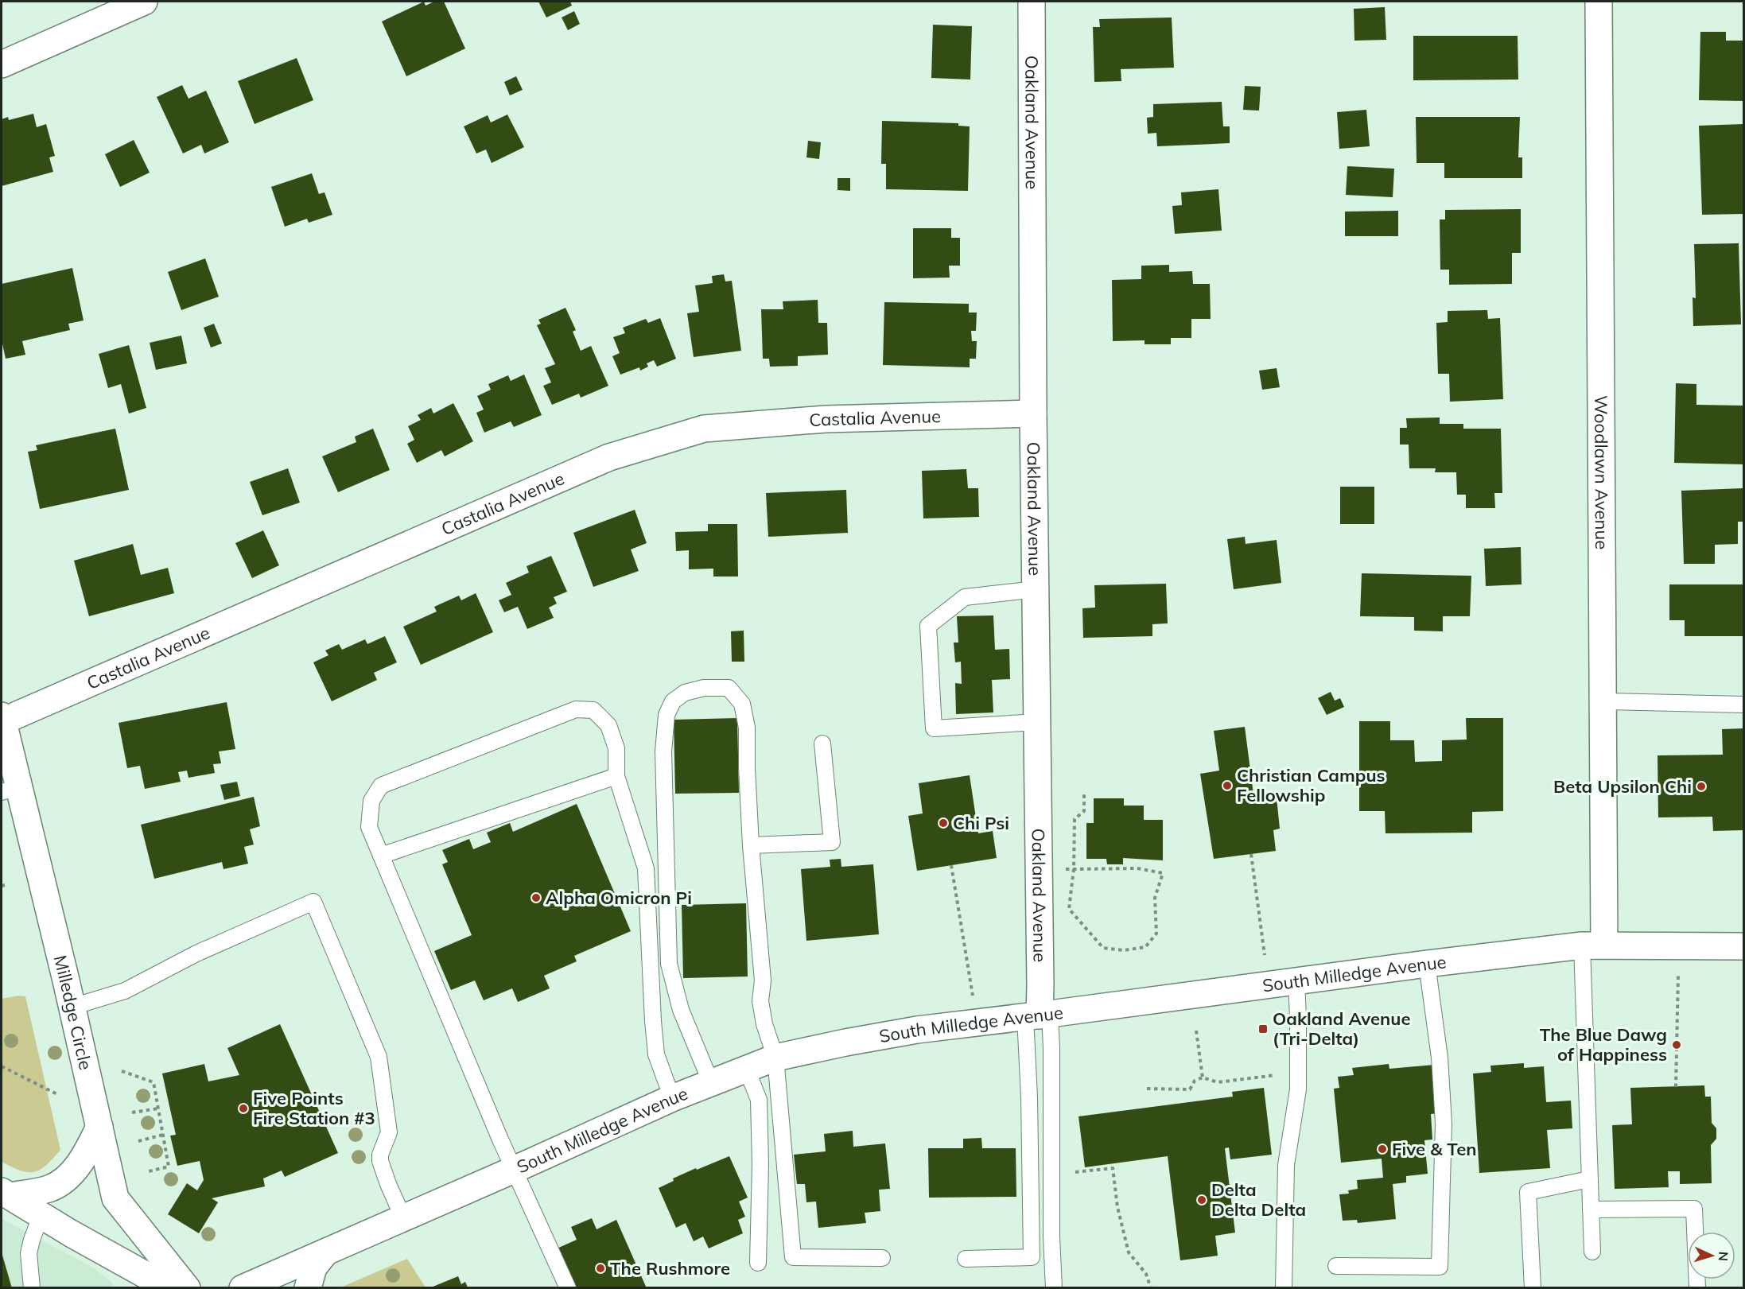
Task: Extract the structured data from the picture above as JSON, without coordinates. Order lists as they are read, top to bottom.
{
  "streets": {
    "street": [
      "Oakland Avenue",
      "Castalia Avenue",
      "Woodlawn Avenue",
      "South Milledge Avenue",
      "Milledge Circle"
    ]
  },
  "crossings": [
    ["Oakland Avenue", "Castalia Avenue"],
    ["Oakland Avenue", "South Milledge Avenue"],
    ["Castalia Avenue", "Milledge Circle"],
    ["Woodlawn Avenue", "South Milledge Avenue"]
  ],
  "places": {
    "other": [
      "Christian Campus Fellowship",
      "Beta Upsilon Chi",
      "Chi Psi",
      "Alpha Omicron Pi",
      "The Blue Dawg of Happiness",
      "Five Points Fire Station #3",
      "Five & Ten",
      "Delta Delta Delta",
      "The Rushmore"
    ],
    "transit": ["Oakland Avenue (Tri-Delta)"]
  },
  "north": "right"
}
